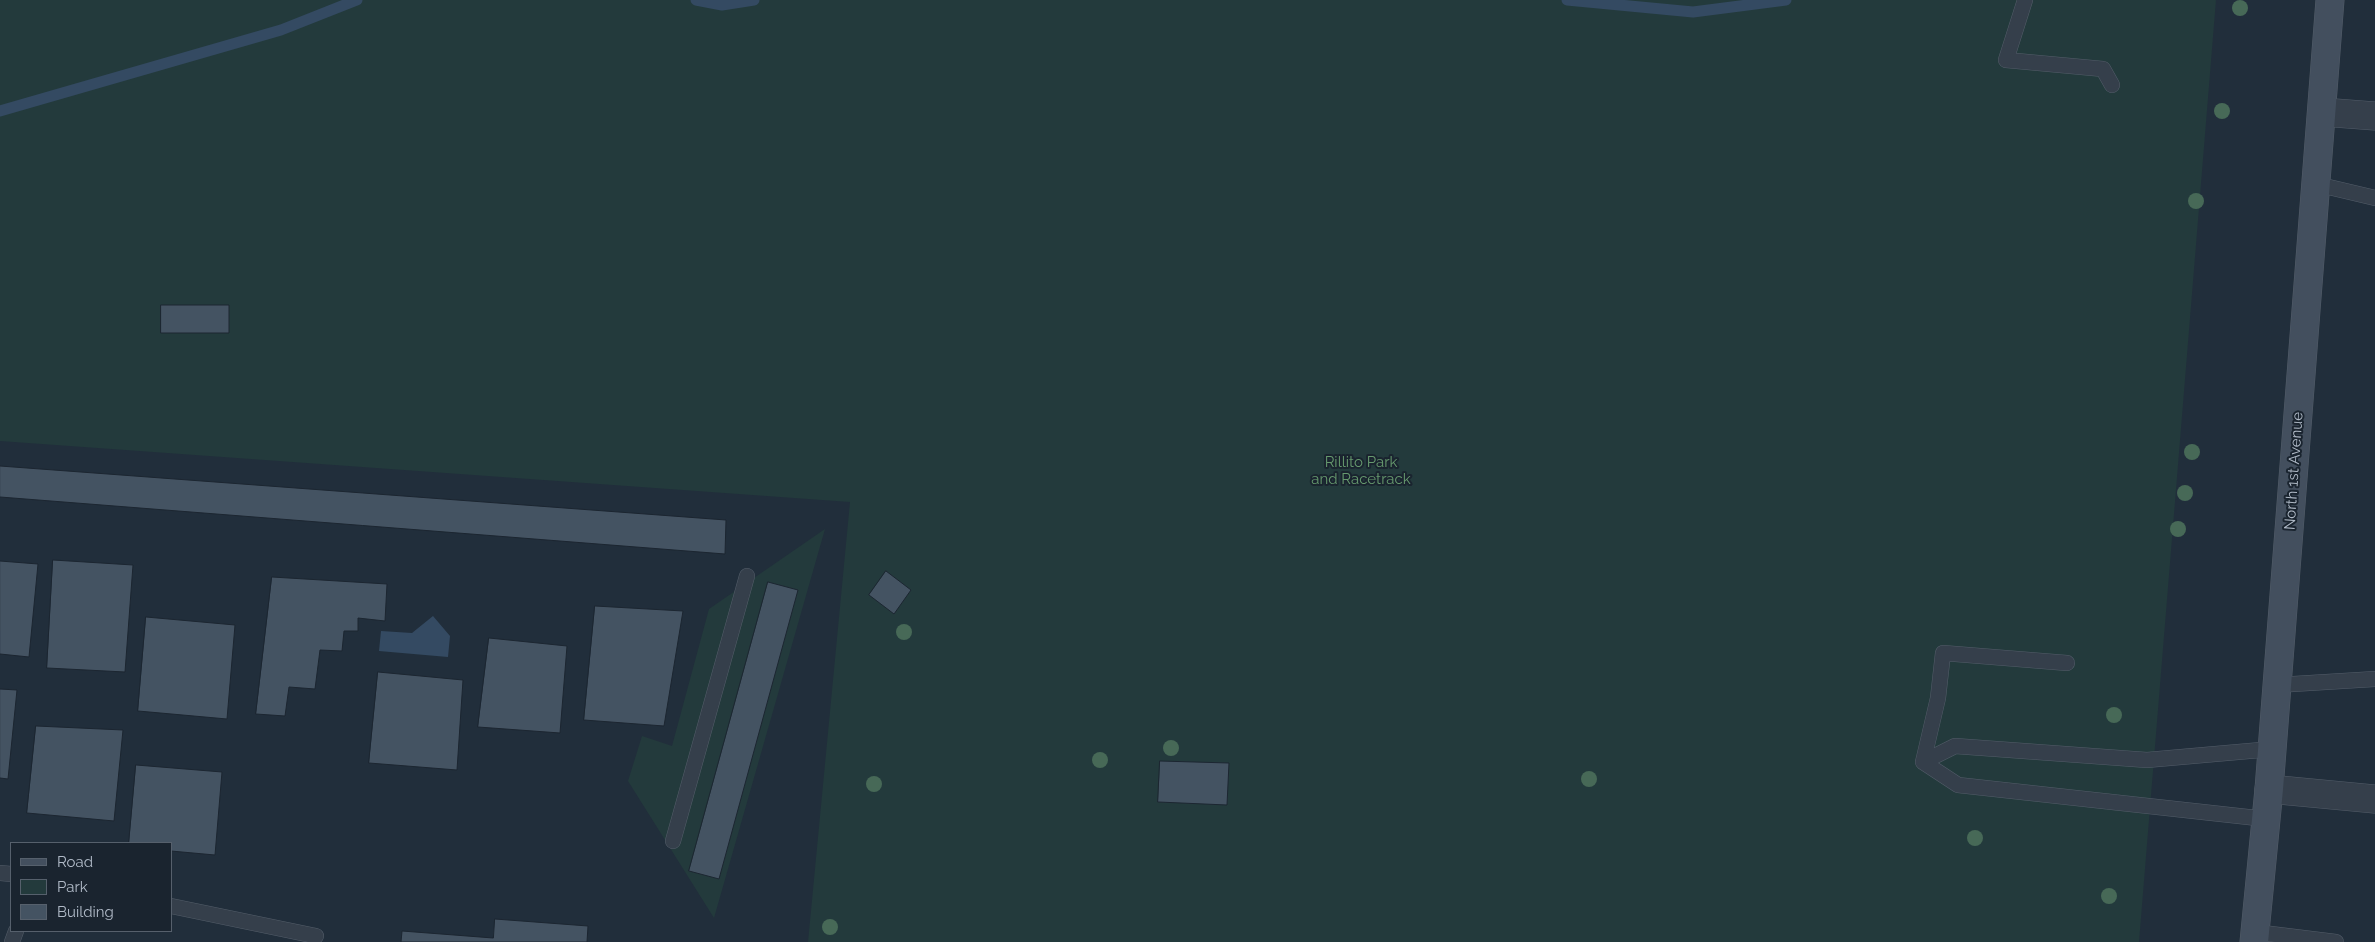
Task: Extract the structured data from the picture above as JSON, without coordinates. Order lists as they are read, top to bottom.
{
  "streets": {
    "main road": ["North 1st Avenue"]
  },
  "parks": ["Rillito Park and Racetrack"],
  "legend": ["Road", "Park", "Building"]
}
